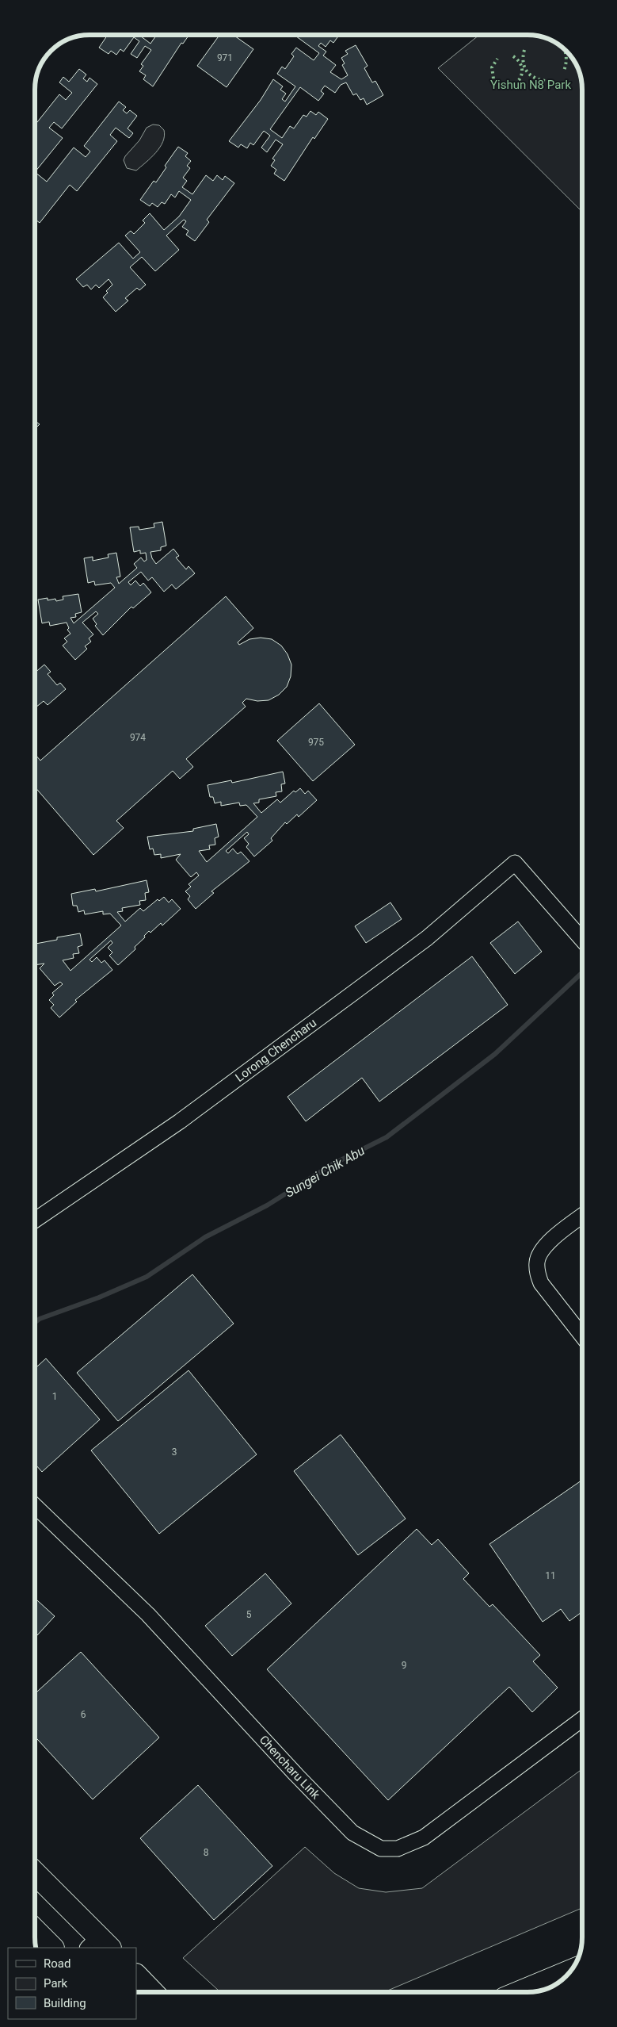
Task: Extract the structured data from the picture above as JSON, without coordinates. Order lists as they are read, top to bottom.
{
  "streets": {
    "street": ["Lorong Chencharu", "Chencharu Link"]
  },
  "water": ["Sungei Chik Abu"],
  "parks": ["Yishun N8 Park"],
  "house_numbers": [
    "971",
    "974",
    "975",
    "1",
    "3",
    "11",
    "5",
    "9",
    "6",
    "8"
  ],
  "legend": ["Road", "Park", "Building"]
}
